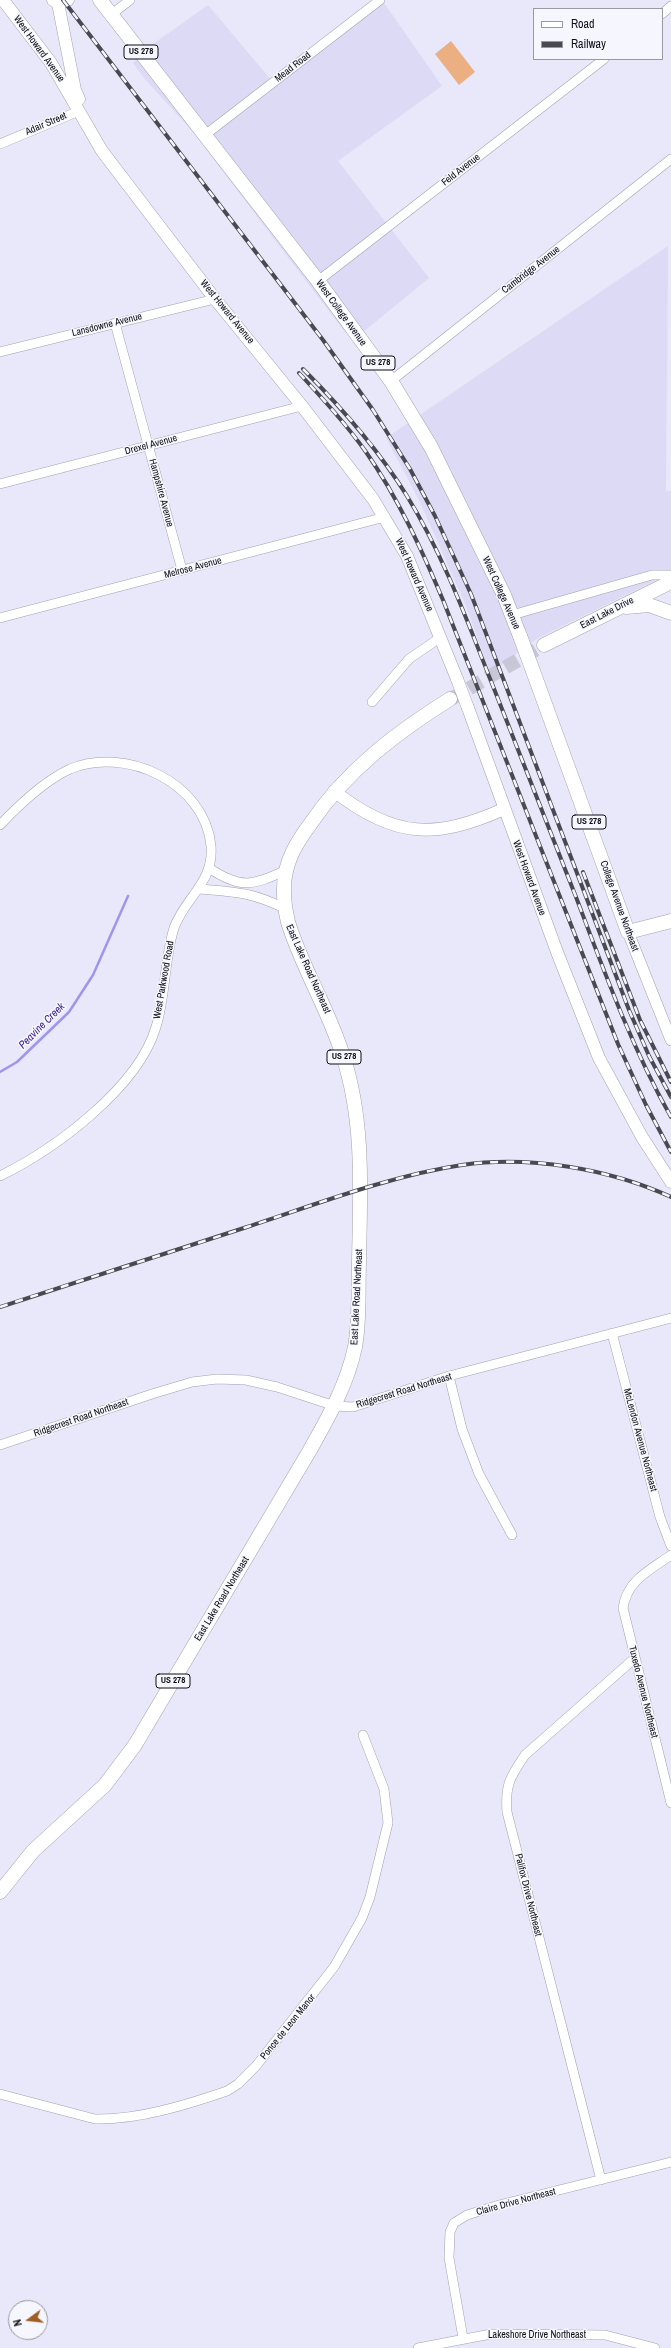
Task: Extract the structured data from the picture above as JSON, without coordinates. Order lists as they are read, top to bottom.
{
  "streets": {
    "main road": [
      "West Howard Avenue",
      "US 278",
      "Adair Street",
      "West College Avenue",
      "East Lake Drive",
      "College Avenue Northeast",
      "East Lake Road Northeast"
    ],
    "street": [
      "Mead Road",
      "Feld Avenue",
      "Cambridge Avenue",
      "Lansdowne Avenue",
      "Drexel Avenue",
      "Hampshire Avenue",
      "Melrose Avenue",
      "West Parkwood Road",
      "Ridgecrest Road Northeast",
      "McLendon Avenue Northeast",
      "Tuxedo Avenue Northeast",
      "Palifox Drive Northeast",
      "Ponce de Leon Manor",
      "Claire Drive Northeast",
      "Lakeshore Drive Northeast"
    ]
  },
  "crossings": [
    ["West Howard Avenue", "Adair Street"],
    ["West Howard Avenue", "Lansdowne Avenue"],
    ["West Howard Avenue", "Drexel Avenue"],
    ["West Howard Avenue", "Melrose Avenue"],
    ["Mead Road", "West College Avenue"],
    ["Feld Avenue", "West College Avenue"],
    ["Cambridge Avenue", "West College Avenue"],
    ["West College Avenue", "College Avenue Northeast"],
    ["Lansdowne Avenue", "Hampshire Avenue"],
    ["Drexel Avenue", "Hampshire Avenue"],
    ["Hampshire Avenue", "Melrose Avenue"],
    ["East Lake Road Northeast", "Ridgecrest Road Northeast"],
    ["Ridgecrest Road Northeast", "McLendon Avenue Northeast"],
    ["Tuxedo Avenue Northeast", "Palifox Drive Northeast"],
    ["Palifox Drive Northeast", "Claire Drive Northeast"],
    ["Claire Drive Northeast", "Lakeshore Drive Northeast"]
  ],
  "water": ["Peavine Creek"],
  "legend": ["Road", "Railway"],
  "north": "left"
}
